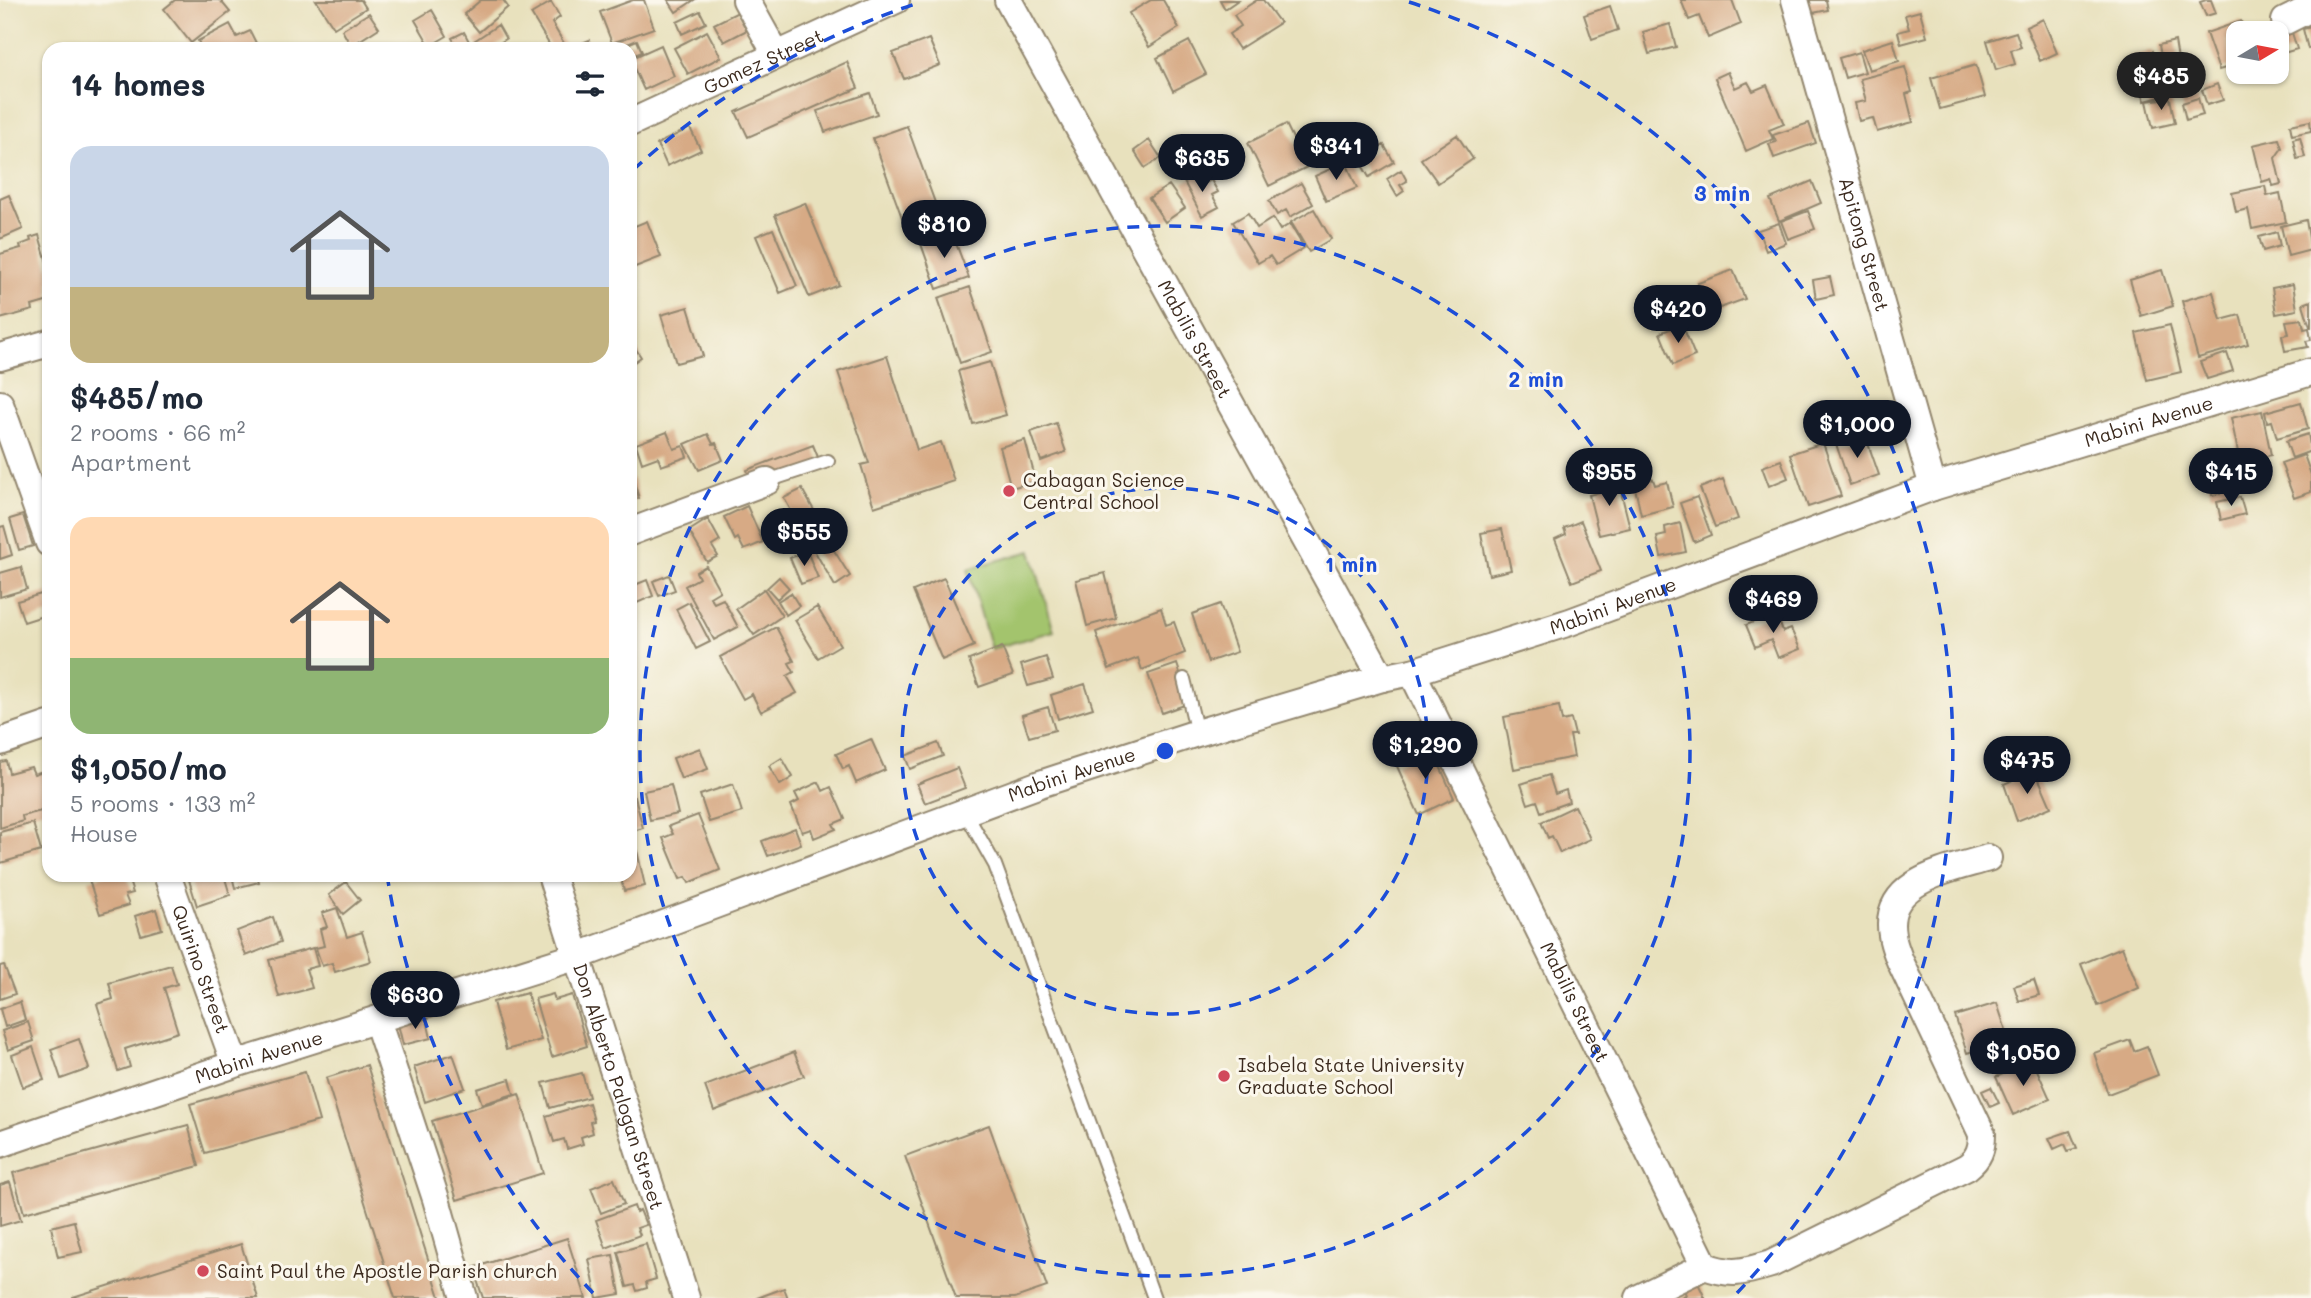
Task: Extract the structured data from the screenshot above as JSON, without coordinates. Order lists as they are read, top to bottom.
{
  "streets": {
    "street": [
      "Gomez Street",
      "Apitong Street",
      "Mabilis Street",
      "Mabini Avenue",
      "Quirino Street",
      "Don Alberto Palogan Street"
    ]
  },
  "crossings": [
    ["Apitong Street", "Mabini Avenue"],
    ["Mabilis Street", "Mabini Avenue"],
    ["Mabini Avenue", "Quirino Street"],
    ["Mabini Avenue", "Don Alberto Palogan Street"]
  ],
  "places": ["Cabagan Science Central School", "Isabela State University Graduate School", "Saint Paul the Apostle Parish church"],
  "north": "right",
  "page": {
    "heading": "14 homes",
    "price": [
      "$485",
      "$341",
      "$635",
      "$810",
      "$420",
      "$1,000",
      "$955",
      "$415",
      "$555",
      "$469",
      "$1,290",
      "$475",
      "$630",
      "$1,050"
    ],
    "list": [
      {
        "name": "$485/mo",
        "note": "2 rooms · 66 m² · Apartment"
      },
      {
        "name": "$1,050/mo",
        "note": "5 rooms · 133 m² · House"
      }
    ]
  },
  "rings": ["3 min", "2 min", "1 min"]
}
